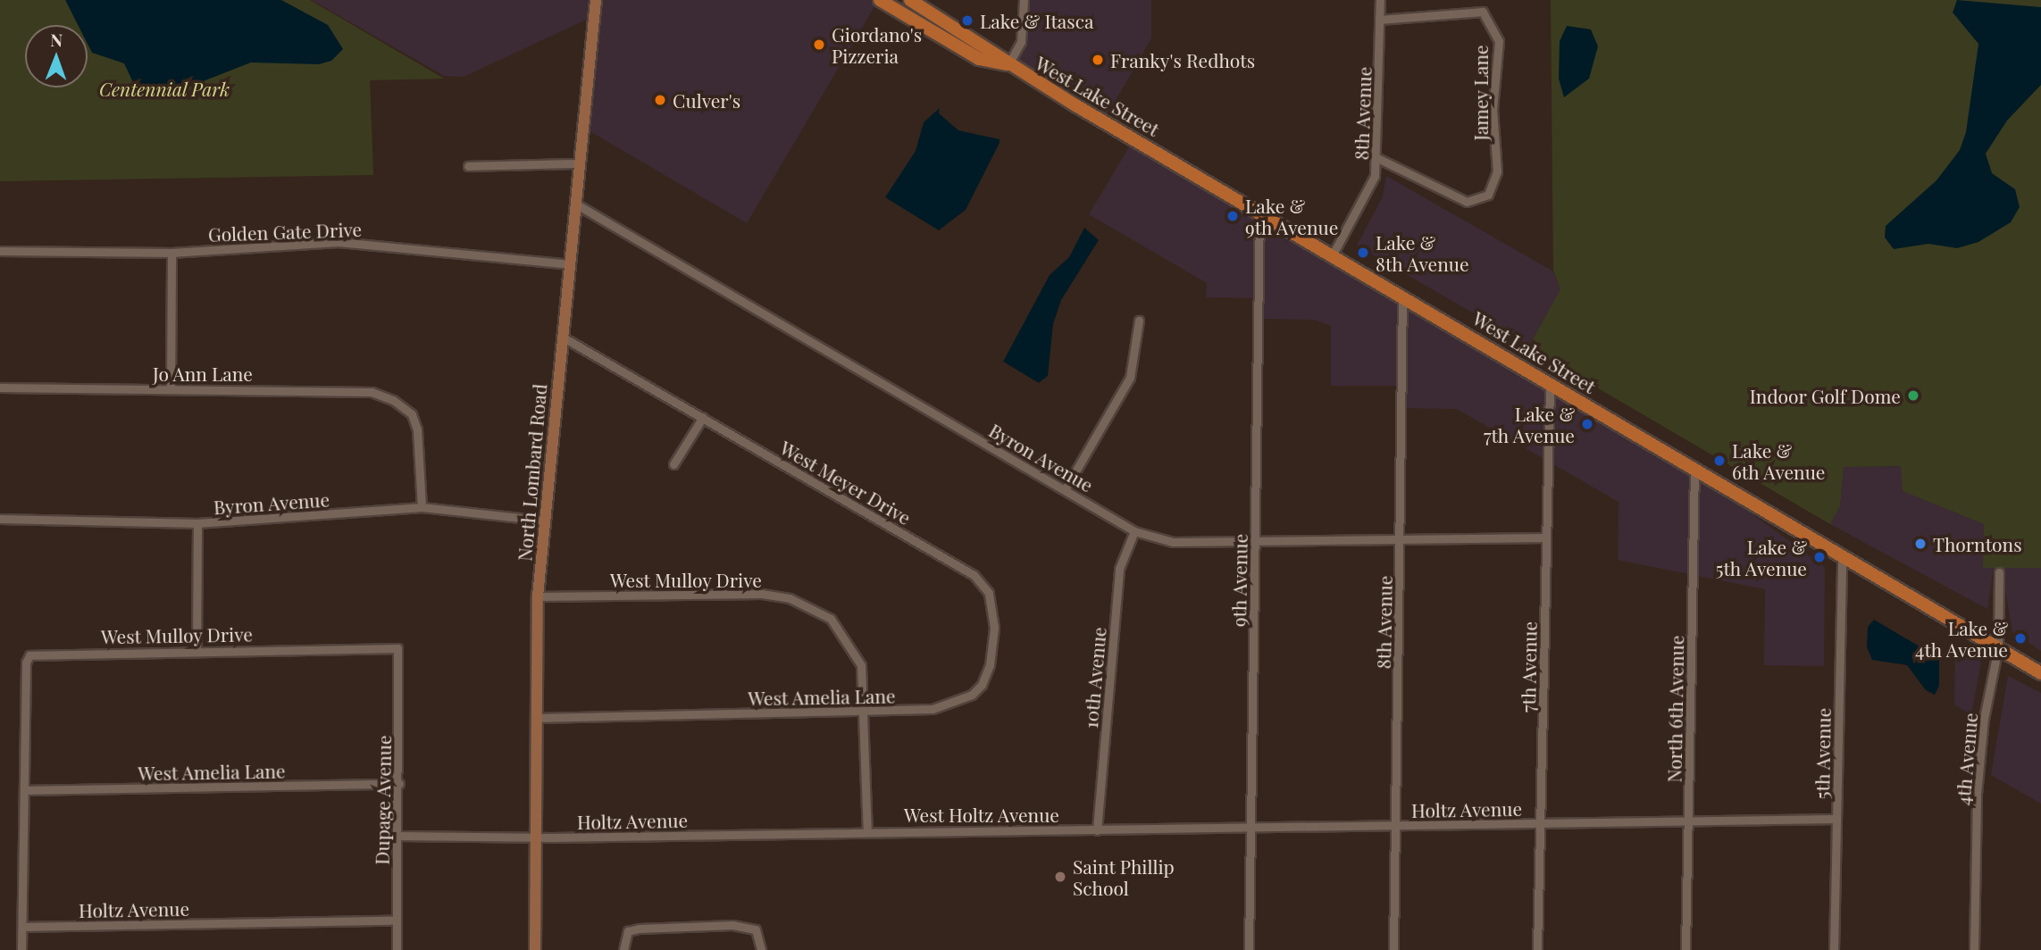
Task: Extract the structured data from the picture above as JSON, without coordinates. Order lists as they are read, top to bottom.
{
  "streets": {
    "main road": ["West Lake Street"],
    "street": [
      "Jamey Lane",
      "8th Avenue",
      "Golden Gate Drive",
      "Jo Ann Lane",
      "Byron Avenue",
      "North Lombard Road",
      "West Meyer Drive",
      "West Mulloy Drive",
      "9th Avenue",
      "7th Avenue",
      "10th Avenue",
      "West Amelia Lane",
      "North 6th Avenue",
      "5th Avenue",
      "4th Avenue",
      "Dupage Avenue",
      "Holtz Avenue",
      "West Holtz Avenue"
    ]
  },
  "crossings": [
    ["Jamey Lane", "8th Avenue"],
    ["West Lake Street", "8th Avenue"],
    ["West Lake Street", "9th Avenue"],
    ["West Lake Street", "7th Avenue"],
    ["West Lake Street", "North 6th Avenue"],
    ["West Lake Street", "5th Avenue"],
    ["West Lake Street", "4th Avenue"],
    ["8th Avenue", "Byron Avenue"],
    ["8th Avenue", "Holtz Avenue"],
    ["Golden Gate Drive", "North Lombard Road"],
    ["Jo Ann Lane", "Byron Avenue"],
    ["Byron Avenue", "North Lombard Road"],
    ["Byron Avenue", "9th Avenue"],
    ["Byron Avenue", "7th Avenue"],
    ["Byron Avenue", "10th Avenue"],
    ["North Lombard Road", "West Meyer Drive"],
    ["North Lombard Road", "West Mulloy Drive"],
    ["North Lombard Road", "West Amelia Lane"],
    ["North Lombard Road", "Holtz Avenue"],
    ["West Meyer Drive", "West Amelia Lane"],
    ["West Mulloy Drive", "West Amelia Lane"],
    ["West Mulloy Drive", "Dupage Avenue"],
    ["West Mulloy Drive", "Holtz Avenue"],
    ["West Mulloy Drive", "West Holtz Avenue"],
    ["9th Avenue", "Holtz Avenue"],
    ["7th Avenue", "Holtz Avenue"],
    ["10th Avenue", "Holtz Avenue"],
    ["10th Avenue", "West Holtz Avenue"],
    ["West Amelia Lane", "Dupage Avenue"],
    ["North 6th Avenue", "Holtz Avenue"],
    ["5th Avenue", "Holtz Avenue"],
    ["Dupage Avenue", "Holtz Avenue"],
    ["Holtz Avenue", "West Holtz Avenue"]
  ],
  "parks": ["Centennial Park"],
  "places": [
    "Lake & Itasca",
    "Giordano's Pizzeria",
    "Franky's Redhots",
    "Culver's",
    "Lake & 9th Avenue",
    "Lake & 8th Avenue",
    "Indoor Golf Dome",
    "Lake & 7th Avenue",
    "Lake & 6th Avenue",
    "Thorntons",
    "Lake & 5th Avenue",
    "Lake & 4th Avenue",
    "Saint Phillip School"
  ],
  "north": "top"
}
